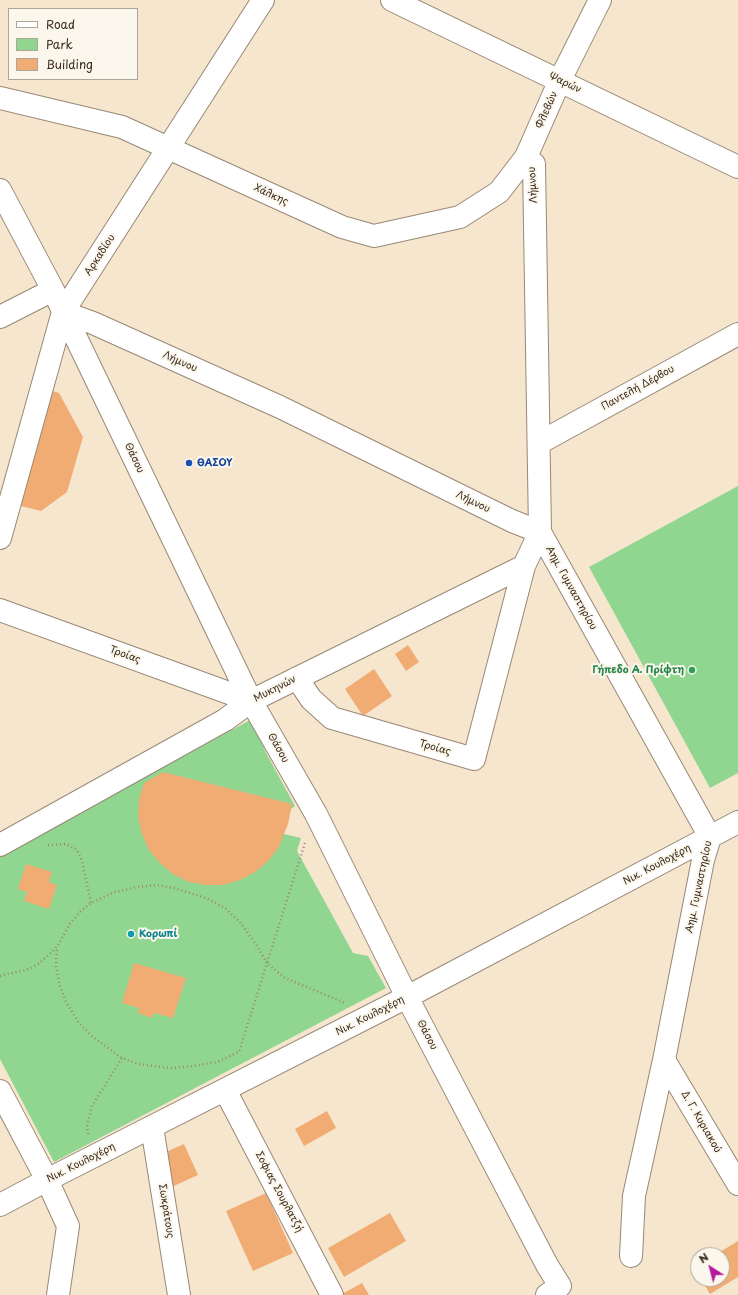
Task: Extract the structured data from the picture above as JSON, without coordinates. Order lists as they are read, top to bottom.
{
  "streets": {
    "street": [
      "Ψαρών",
      "Φλεβών",
      "Λήμνου",
      "Χάλκης",
      "Αρκαδίου",
      "Παντελή Δέρβου",
      "Θάσου",
      "Αημ. Γυμναστηρίου",
      "Τροίας",
      "Μυκηνών",
      "Νικ. Κουλοχέρη",
      "Δ. Γ. Κυριακού",
      "Σοφιας Σουρλατζή",
      "Σωκράτους"
    ]
  },
  "crossings": [
    ["Ψαρών", "Φλεβών"],
    ["Φλεβών", "Λήμνου"],
    ["Φλεβών", "Χάλκης"],
    ["Λήμνου", "Χάλκης"],
    ["Λήμνου", "Αρκαδίου"],
    ["Λήμνου", "Παντελή Δέρβου"],
    ["Λήμνου", "Θάσου"],
    ["Λήμνου", "Αημ. Γυμναστηρίου"],
    ["Χάλκης", "Αρκαδίου"],
    ["Αρκαδίου", "Θάσου"],
    ["Θάσου", "Τροίας"],
    ["Θάσου", "Μυκηνών"],
    ["Θάσου", "Νικ. Κουλοχέρη"],
    ["Αημ. Γυμναστηρίου", "Νικ. Κουλοχέρη"],
    ["Αημ. Γυμναστηρίου", "Δ. Γ. Κυριακού"],
    ["Τροίας", "Μυκηνών"],
    ["Νικ. Κουλοχέρη", "Σοφιας Σουρλατζή"],
    ["Νικ. Κουλοχέρη", "Σωκράτους"]
  ],
  "places": ["ΘΑΣΟΥ", "Γήπεδο Α. Πρίφτη", "Κορωπί"],
  "legend": ["Road", "Park", "Building"],
  "north": "top left"
}
